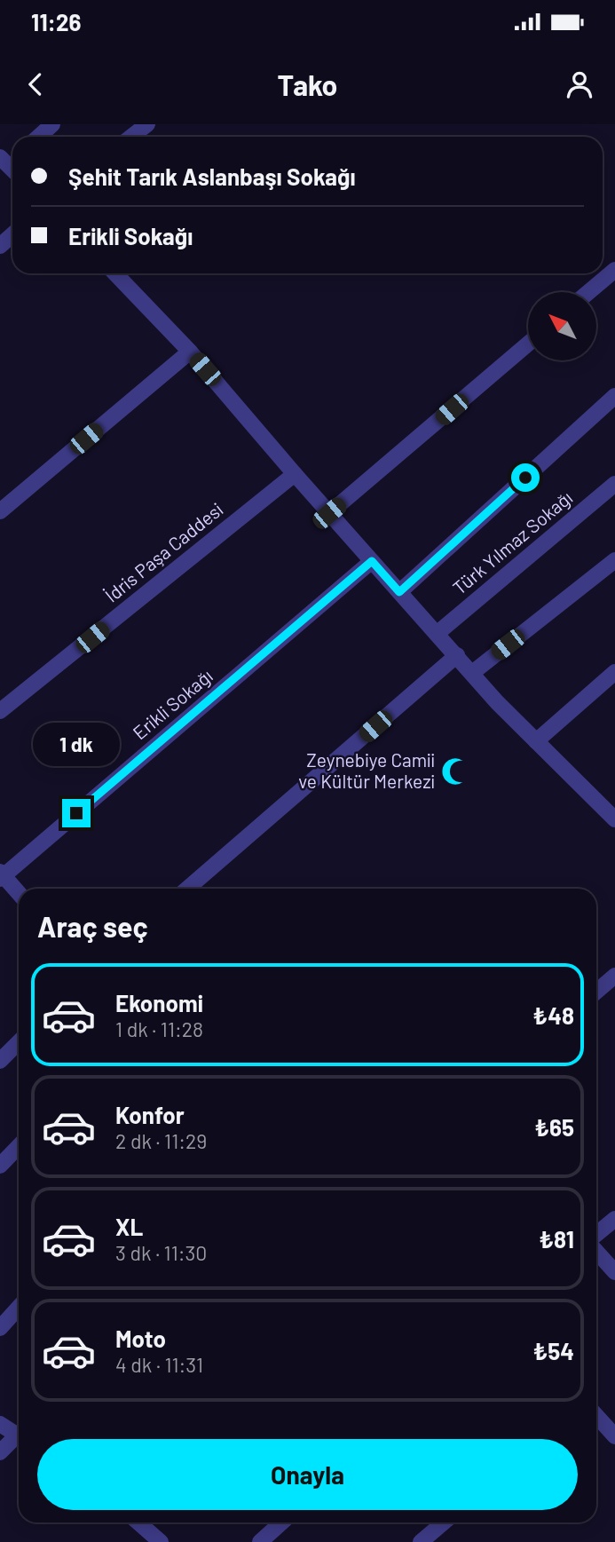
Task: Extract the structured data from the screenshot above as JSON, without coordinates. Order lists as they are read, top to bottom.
{
  "streets": {
    "street": ["Türk Yılmaz Sokağı", "İdris Paşa Caddesi", "Erikli Sokağı"]
  },
  "places": {
    "mosque": ["Zeynebiye Camii ve Kültür Merkezi"]
  },
  "north": "top left",
  "page": {
    "status": "11:26",
    "header": "Tako",
    "banner": ["Şehit Tarık Aslanbaşı Sokağı", "Erikli Sokağı"],
    "bubble": "1 dk",
    "heading": "Araç seç",
    "list": [
      {
        "name": "Ekonomi",
        "note": "1 dk · 11:28",
        "value": "₺48"
      },
      {
        "name": "Konfor",
        "note": "2 dk · 11:29",
        "value": "₺65"
      },
      {
        "name": "XL",
        "note": "3 dk · 11:30",
        "value": "₺81"
      },
      {
        "name": "Moto",
        "note": "4 dk · 11:31",
        "value": "₺54"
      }
    ],
    "buttons": "Onayla"
  }
}
